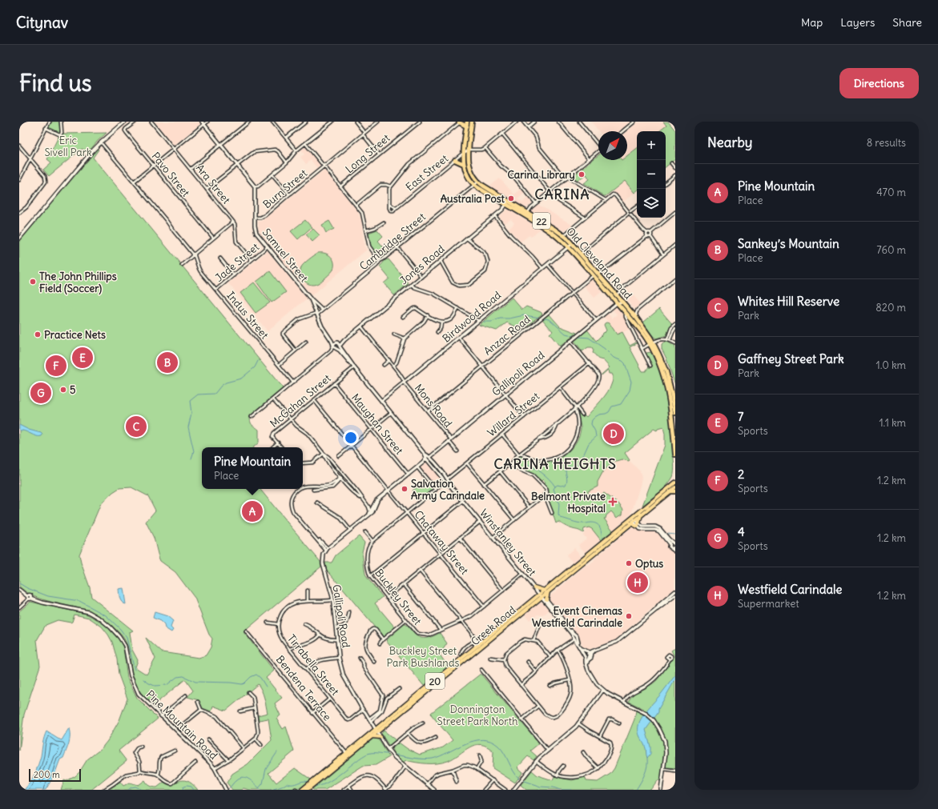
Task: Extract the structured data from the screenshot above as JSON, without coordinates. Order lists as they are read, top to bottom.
{
  "streets": {
    "highway": ["22", "Old Cleveland Road"],
    "main road": ["Creek Road", "20"],
    "street": [
      "Long Street",
      "East Street",
      "Pavo Street",
      "Ara Street",
      "Burn Street",
      "Cambridge Street",
      "Samuel Street",
      "Jade Street",
      "Jones Road",
      "Indus Street",
      "Birdwood Road",
      "Anzac Road",
      "Gallipoli Road",
      "McGahan Street",
      "Mons Road",
      "Willard Street",
      "Maughan Street",
      "Chataway Street",
      "Winstanley Street",
      "Buckley Street",
      "Tirrabella Street",
      "Bendena Terrace",
      "Pine Mountain Road"
    ]
  },
  "crossings": [
    ["East Street", "Old Cleveland Road"],
    ["Ara Street", "Jade Street"],
    ["Burn Street", "Samuel Street"],
    ["Cambridge Street", "Samuel Street"],
    ["Cambridge Street", "Old Cleveland Road"],
    ["Samuel Street", "Jade Street"],
    ["Samuel Street", "Jones Road"],
    ["Samuel Street", "Winstanley Street"],
    ["Jade Street", "Indus Street"],
    ["Old Cleveland Road", "Jones Road"],
    ["Old Cleveland Road", "Birdwood Road"],
    ["Old Cleveland Road", "Anzac Road"],
    ["Old Cleveland Road", "Gallipoli Road"],
    ["Jones Road", "Mons Road"],
    ["Jones Road", "Winstanley Street"],
    ["Birdwood Road", "Mons Road"],
    ["Birdwood Road", "Winstanley Street"],
    ["Anzac Road", "Mons Road"],
    ["Gallipoli Road", "Mons Road"],
    ["Gallipoli Road", "Maughan Street"],
    ["Gallipoli Road", "Chataway Street"],
    ["Gallipoli Road", "Winstanley Street"],
    ["Gallipoli Road", "Creek Road"],
    ["Gallipoli Road", "Tirrabella Street"],
    ["McGahan Street", "Maughan Street"],
    ["McGahan Street", "Chataway Street"],
    ["McGahan Street", "Winstanley Street"],
    ["Willard Street", "Winstanley Street"],
    ["Chataway Street", "Buckley Street"],
    ["Winstanley Street", "Buckley Street"],
    ["Winstanley Street", "Creek Road"],
    ["Creek Road", "Bendena Terrace"]
  ],
  "districts": ["CARINA", "CARINA HEIGHTS"],
  "parks": ["Eric Sivell Park", "Buckley Street Park Bushlands", "Donnington Street Park North"],
  "places": {
    "other": [
      "Carina Library",
      "Australia Post",
      "The John Phillips Field (Soccer)",
      "Practice Nets",
      "5",
      "Salvation Army Carindale",
      "Optus",
      "Event Cinemas Westfield Carindale"
    ],
    "health": ["Belmont Private Hospital"]
  },
  "scale_bar": "200 m",
  "north": "top right",
  "page": {
    "header": "Citynav",
    "nav": ["Map", "Layers", "Share"],
    "buttons": "Directions",
    "title": "Find us",
    "heading": ["Nearby", "8 results"],
    "map_buttons": ["+", "−"],
    "list": [
      {
        "mark": "A",
        "name": "Pine Mountain",
        "note": "Place",
        "value": "470 m"
      },
      {
        "mark": "B",
        "name": "Sankey’s Mountain",
        "note": "Place",
        "value": "760 m"
      },
      {
        "mark": "C",
        "name": "Whites Hill Reserve",
        "note": "Park",
        "value": "820 m"
      },
      {
        "mark": "D",
        "name": "Gaffney Street Park",
        "note": "Park",
        "value": "1.0 km"
      },
      {
        "mark": "E",
        "name": "7",
        "note": "Sports",
        "value": "1.1 km"
      },
      {
        "mark": "F",
        "name": "2",
        "note": "Sports",
        "value": "1.2 km"
      },
      {
        "mark": "G",
        "name": "4",
        "note": "Sports",
        "value": "1.2 km"
      },
      {
        "mark": "H",
        "name": "Westfield Carindale",
        "note": "Supermarket",
        "value": "1.2 km"
      }
    ],
    "pins": [
      "E",
      "B",
      "F",
      "G",
      "C",
      "D",
      "A",
      "H"
    ],
    "popup": ["Pine Mountain", "Place"],
    "scale": "200 m"
  }
}
